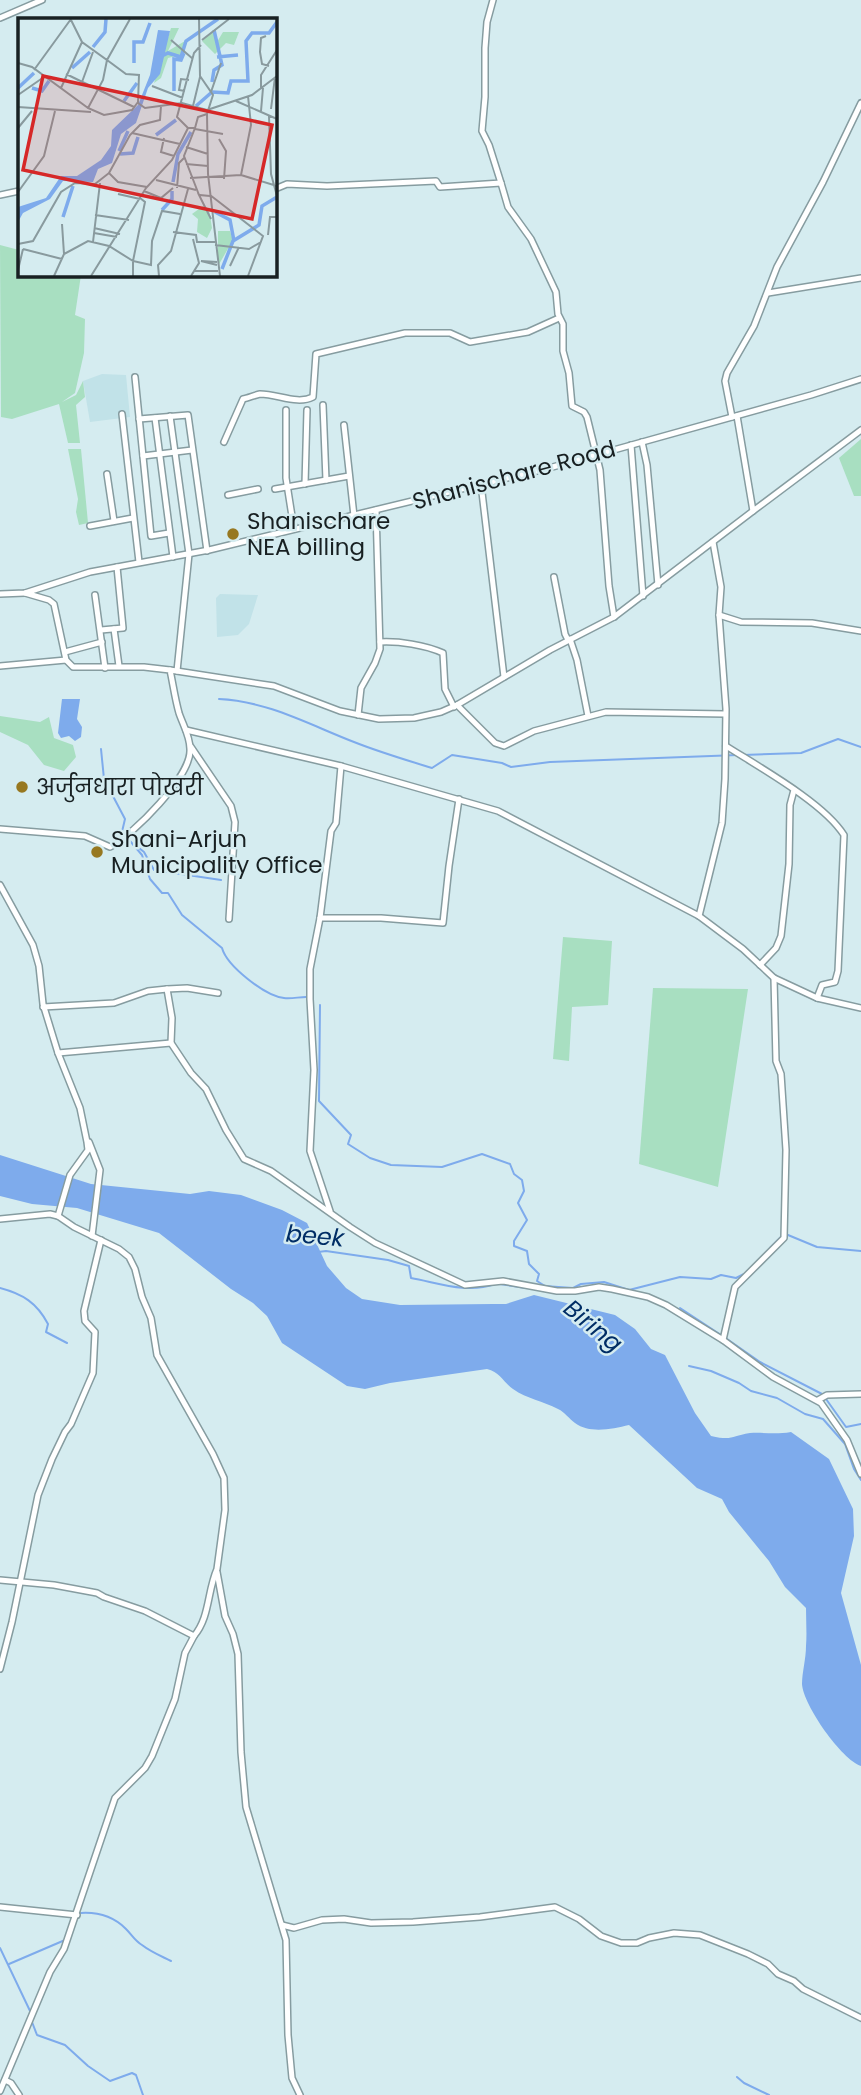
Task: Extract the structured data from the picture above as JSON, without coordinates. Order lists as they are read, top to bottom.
{
  "streets": {
    "street": ["Shanischare Road"]
  },
  "water": ["beek", "Biring"],
  "places": ["Shanischare NEA billing", "अर्जुनधारा पोखरी", "Shani-Arjun Municipality Office"]
}
